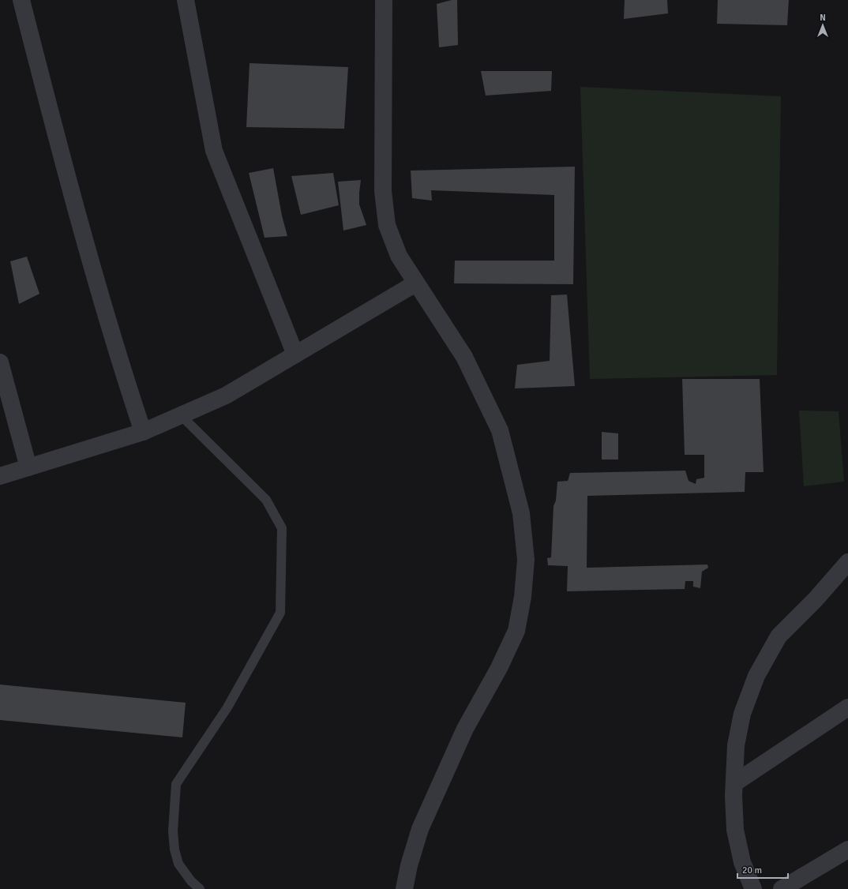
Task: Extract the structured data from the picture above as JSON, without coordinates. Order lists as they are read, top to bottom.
{
  "scale_bar": "20 m",
  "north": "top"
}
